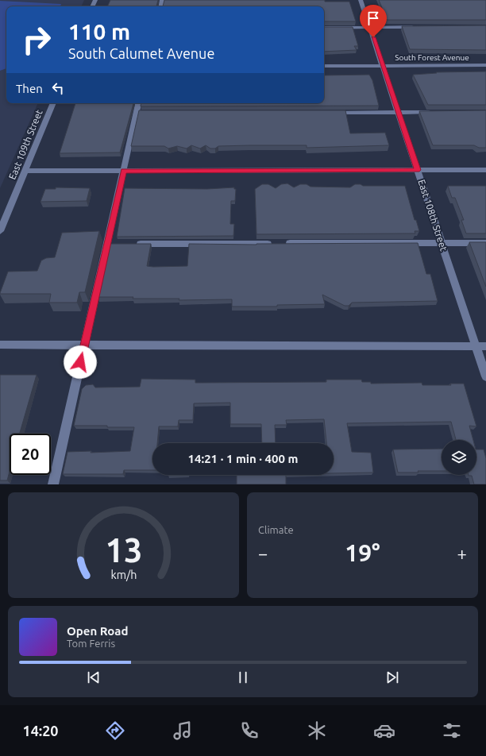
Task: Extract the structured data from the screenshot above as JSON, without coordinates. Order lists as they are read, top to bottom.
{
  "streets": {
    "street": ["South Forest Avenue", "East 109th Street", "East 108th Street"]
  },
  "crossings": [
    ["South Forest Avenue", "East 108th Street"]
  ],
  "page": {
    "turn": ["110 m", "South Calumet Avenue"],
    "then": "Then",
    "limit": "20",
    "trip": "14:21 · 1 min · 400 m",
    "tile": "Climate",
    "heat": ["−", "19°", "+"],
    "song": ["Open Road", "Tom Ferris"],
    "tabs": "14:20",
    "gauge": ["13", "km/h"]
  }
}
